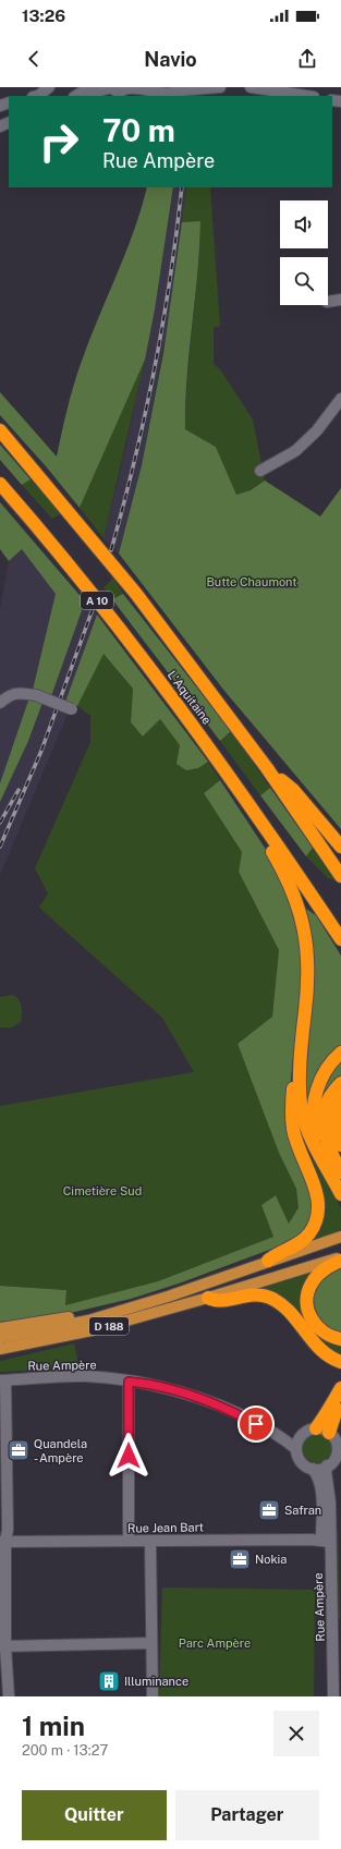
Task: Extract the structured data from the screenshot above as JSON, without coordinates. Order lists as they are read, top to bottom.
{
  "streets": {
    "highway": ["A 10", "L'Aquitaine"],
    "main road": ["D 188"],
    "street": ["Rue Ampère", "Rue Jean Bart"]
  },
  "crossings": [
    ["Rue Ampère", "Rue Jean Bart"]
  ],
  "parks": ["Butte Chaumont", "Cimetière Sud", "Parc Ampère"],
  "places": {
    "office": ["Quandela - Ampère", "Safran", "Nokia"],
    "building": ["Illuminance"]
  },
  "page": {
    "status": "13:26",
    "header": "Navio",
    "turn": ["70 m", "Rue Ampère"],
    "heading": ["1 min", "200 m · 13:27"],
    "buttons": ["Quitter", "Partager"]
  }
}
